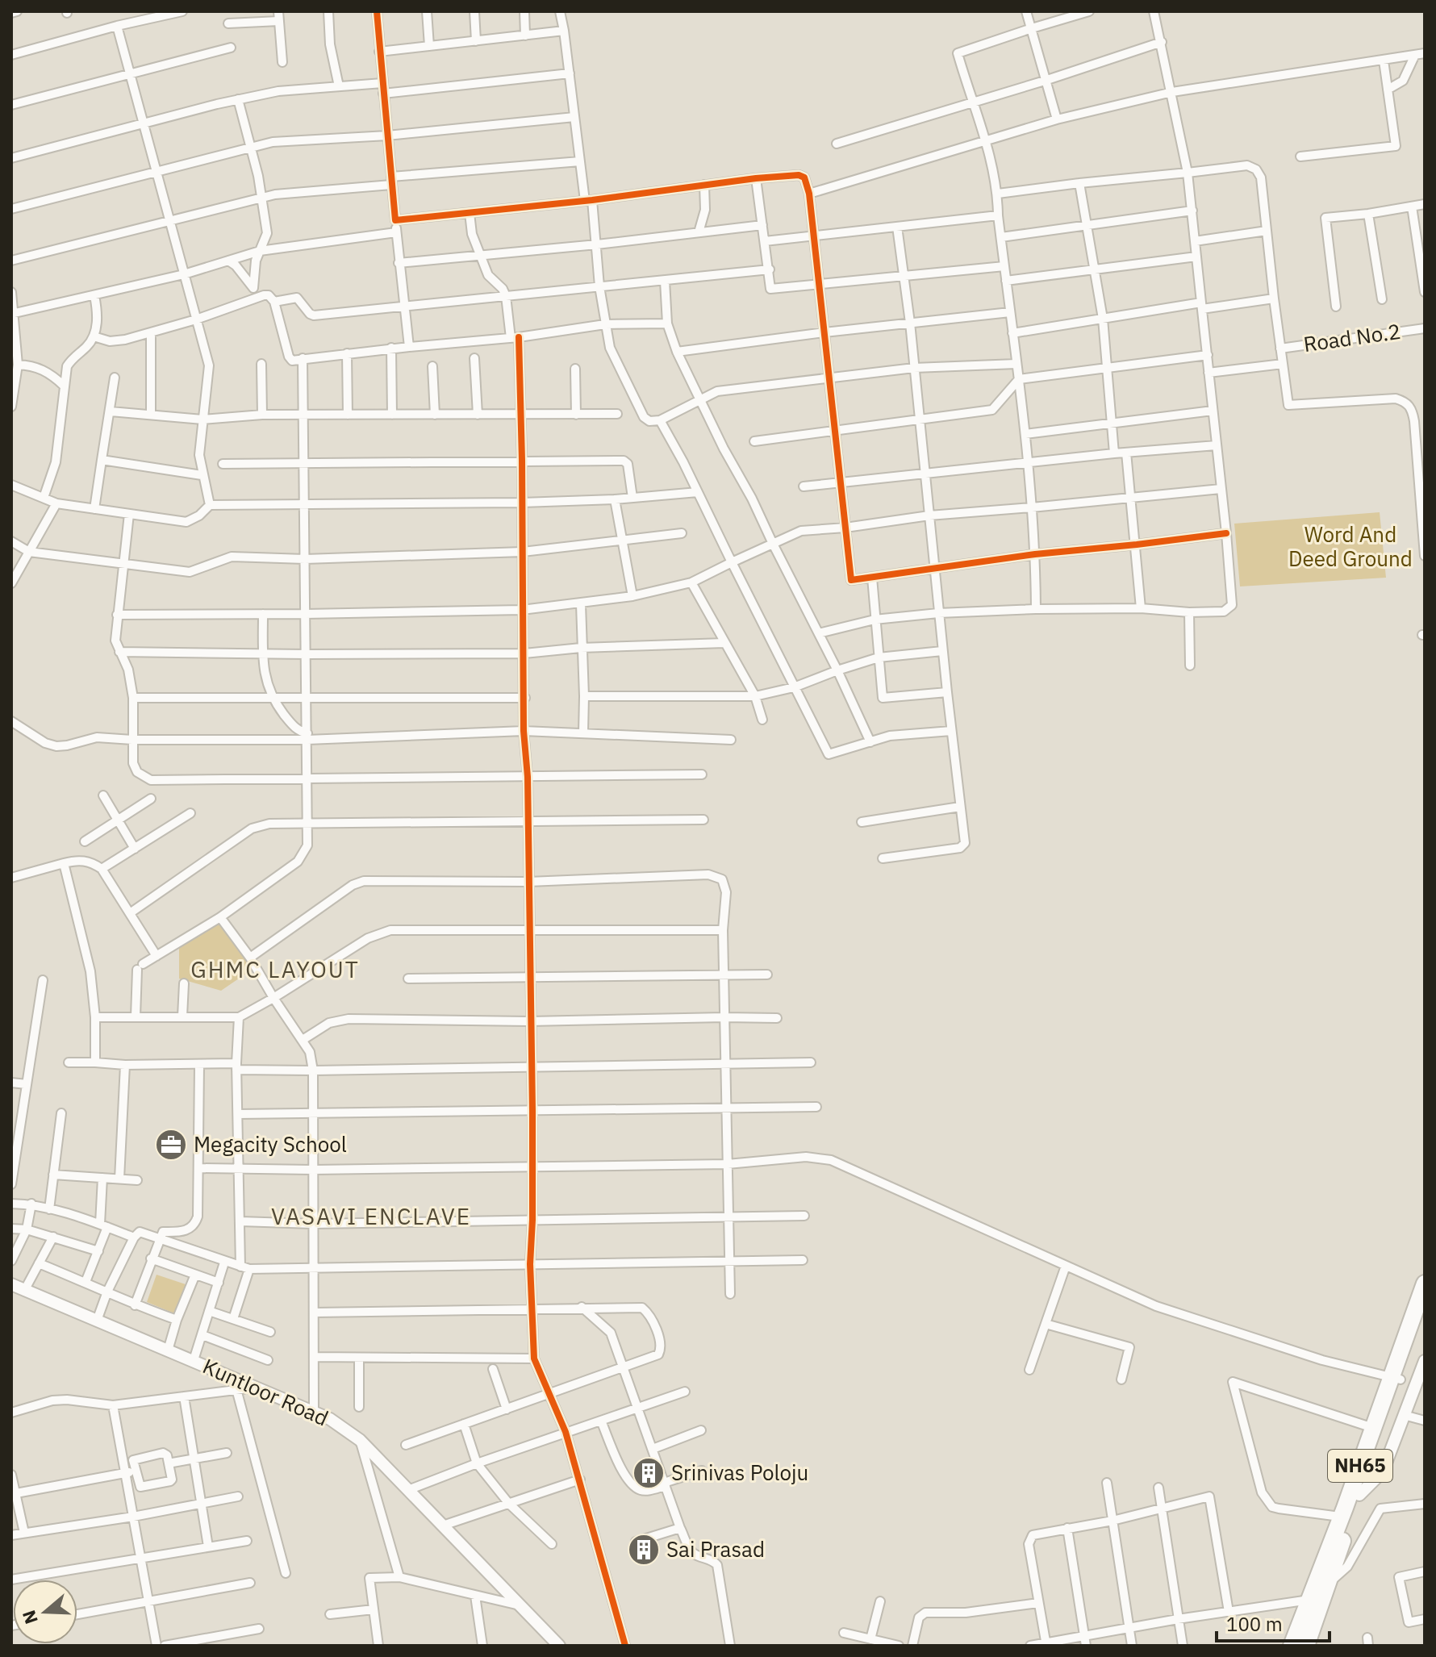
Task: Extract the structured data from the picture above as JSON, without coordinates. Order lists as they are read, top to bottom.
{
  "streets": {
    "highway": ["NH65"],
    "street": ["Road No.2", "Kuntloor Road"]
  },
  "districts": ["GHMC LAYOUT", "VASAVI ENCLAVE"],
  "parks": ["Word And Deed Ground"],
  "places": {
    "office": ["Megacity School"],
    "building": ["Srinivas Poloju", "Sai Prasad"]
  },
  "scale_bar": "100 m",
  "north": "left"
}
